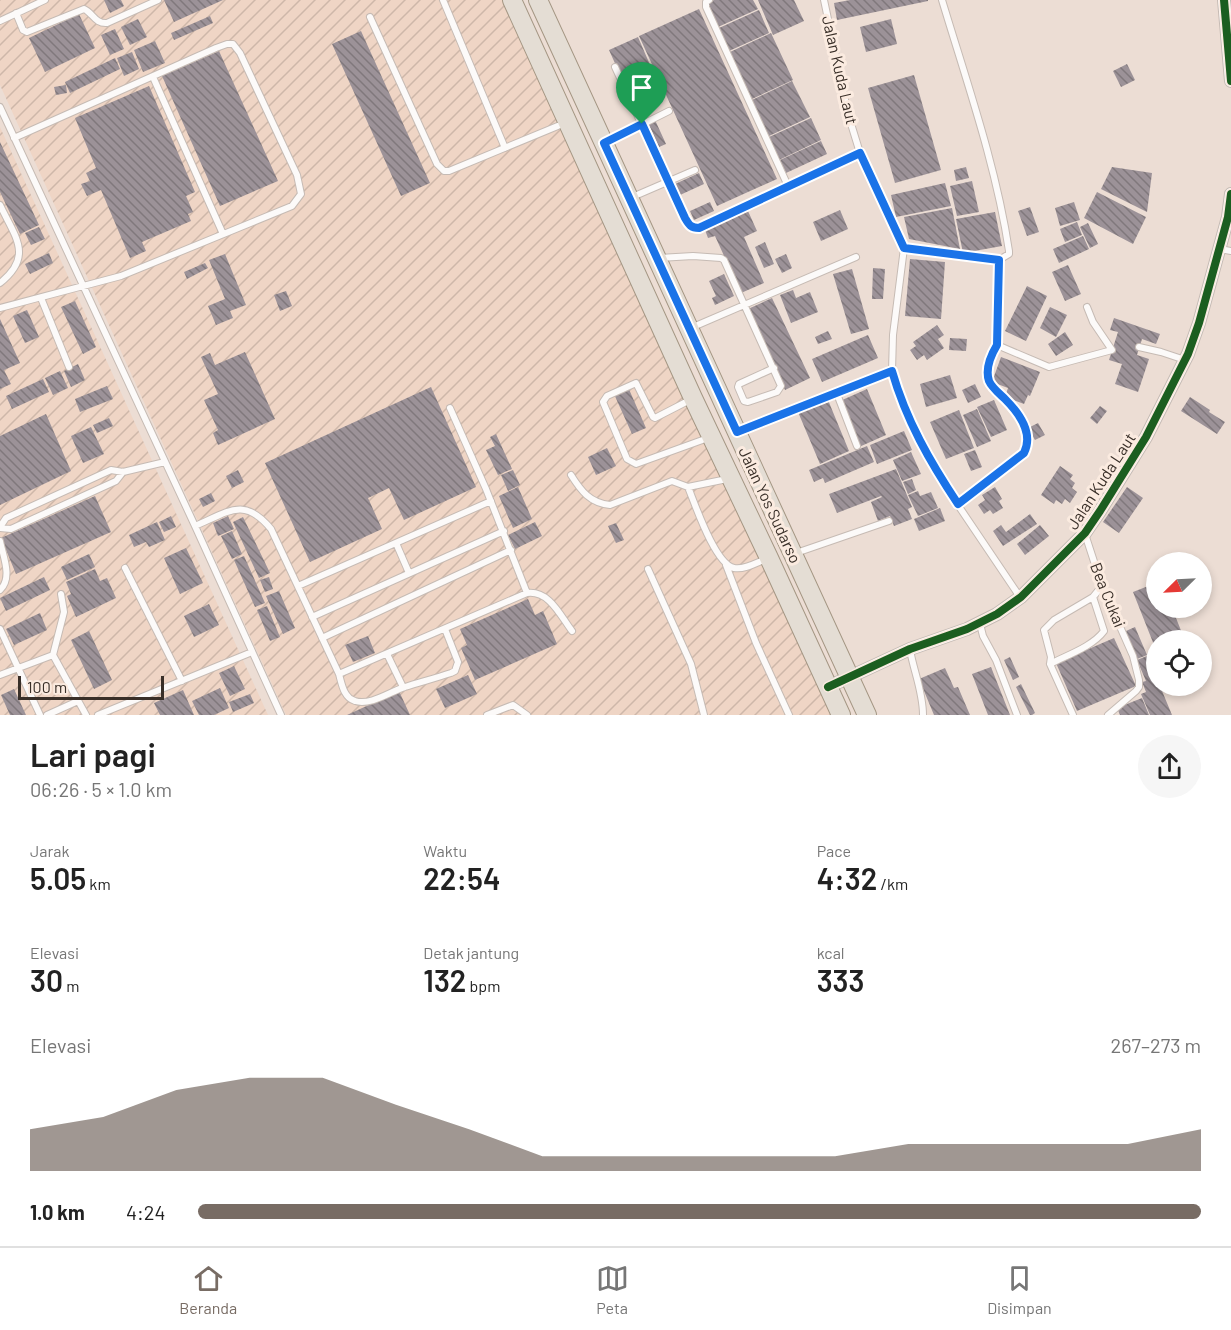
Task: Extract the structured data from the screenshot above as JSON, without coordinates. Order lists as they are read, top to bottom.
{
  "streets": {
    "main road": ["Jalan Yos Sudarso"],
    "street": ["Jalan Kuda Laut"],
    "lane": ["Bea Cukai"]
  },
  "crossings": [
    ["Jalan Kuda Laut", "Jalan Yos Sudarso"],
    ["Jalan Kuda Laut", "Bea Cukai"]
  ],
  "scale_bar": "100 m",
  "north": "bottom left",
  "page": {
    "scale": "100 m",
    "heading": ["Lari pagi", "06:26 · 5 × 1.0 km"],
    "stats": [
      ["Jarak", "5.05 km"],
      ["Waktu", "22:54"],
      ["Pace", "4:32 /km"],
      ["Elevasi", "30 m"],
      ["Detak jantung", "132 bpm"],
      ["kcal", "333"]
    ],
    "chart": ["Elevasi", "267–273 m"],
    "list": [
      {
        "name": "1.0 km",
        "note": "4:24"
      }
    ],
    "tabs": ["Beranda", "Peta", "Disimpan"]
  }
}
